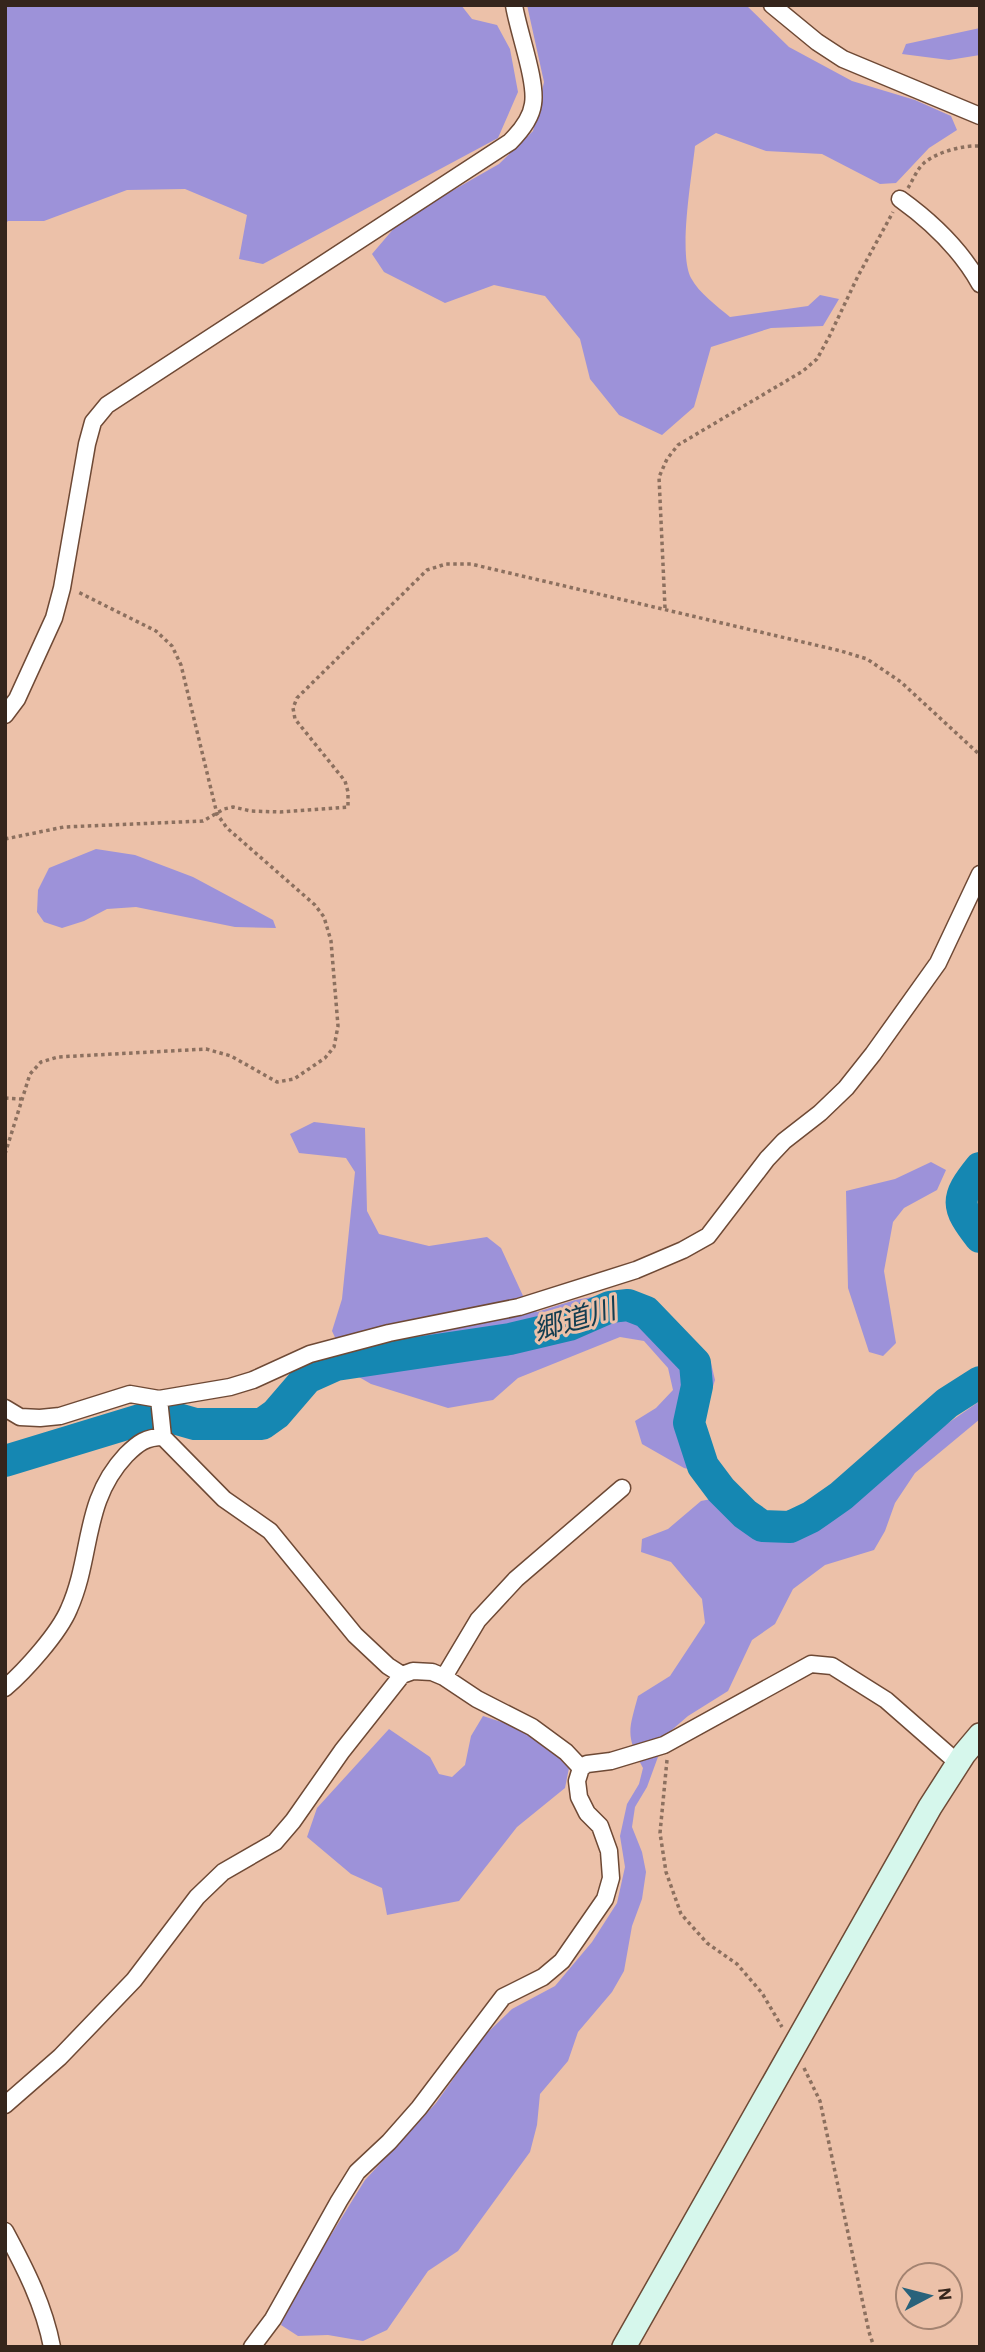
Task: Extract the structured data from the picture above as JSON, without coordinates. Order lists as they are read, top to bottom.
{
  "water": ["郷道川"],
  "north": "right"
}
